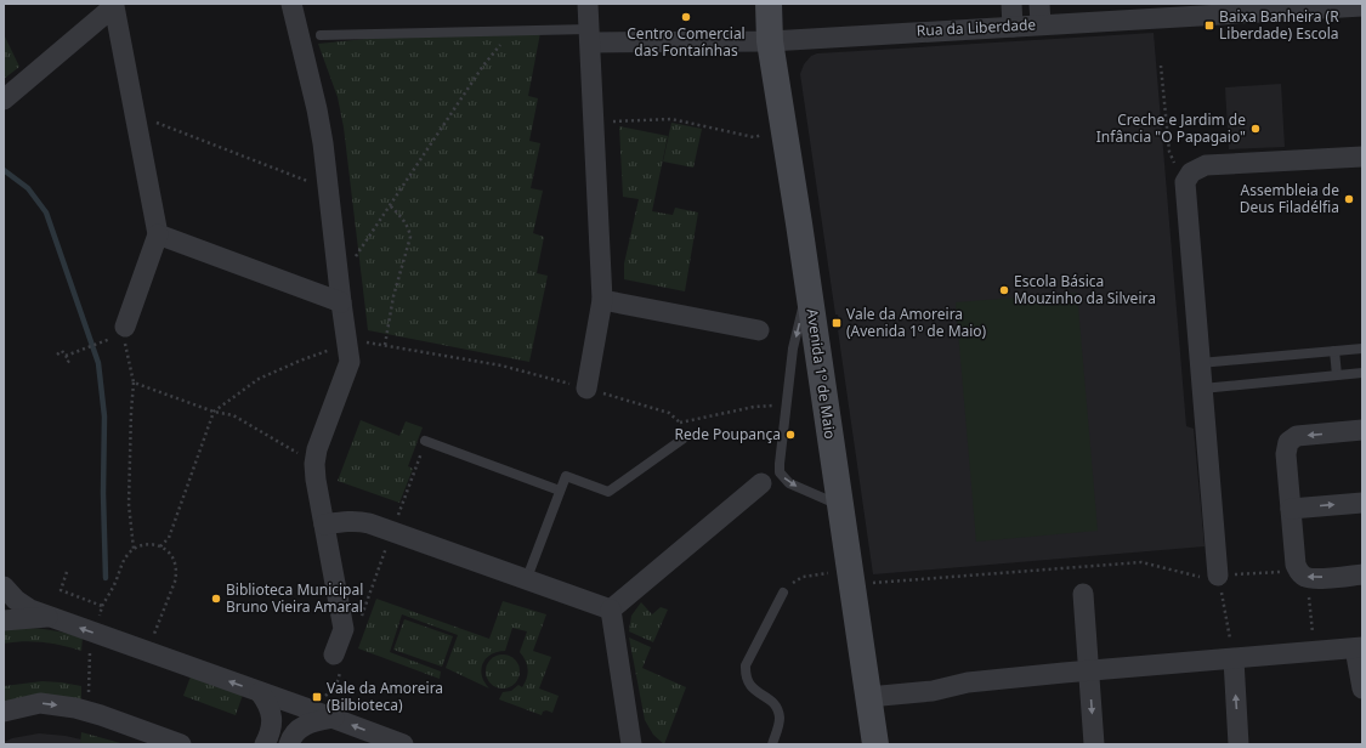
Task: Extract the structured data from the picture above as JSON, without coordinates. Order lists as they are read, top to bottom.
{
  "streets": {
    "main road": ["Avenida 1º de Maio"],
    "street": ["Rua da Liberdade"]
  },
  "crossings": [
    ["Rua da Liberdade", "Avenida 1º de Maio"]
  ],
  "places": {
    "other": [
      "Centro Comercial das Fontaínhas",
      "Creche e Jardim de Infância \"O Papagaio\"",
      "Assembleia de Deus Filadélfia",
      "Escola Básica Mouzinho da Silveira",
      "Rede Poupança",
      "Biblioteca Municipal Bruno Vieira Amaral"
    ],
    "transit": ["Baixa Banheira (R Liberdade) Escola", "Vale da Amoreira (Avenida 1º de Maio)", "Vale da Amoreira (Bilbioteca)"]
  }
}
